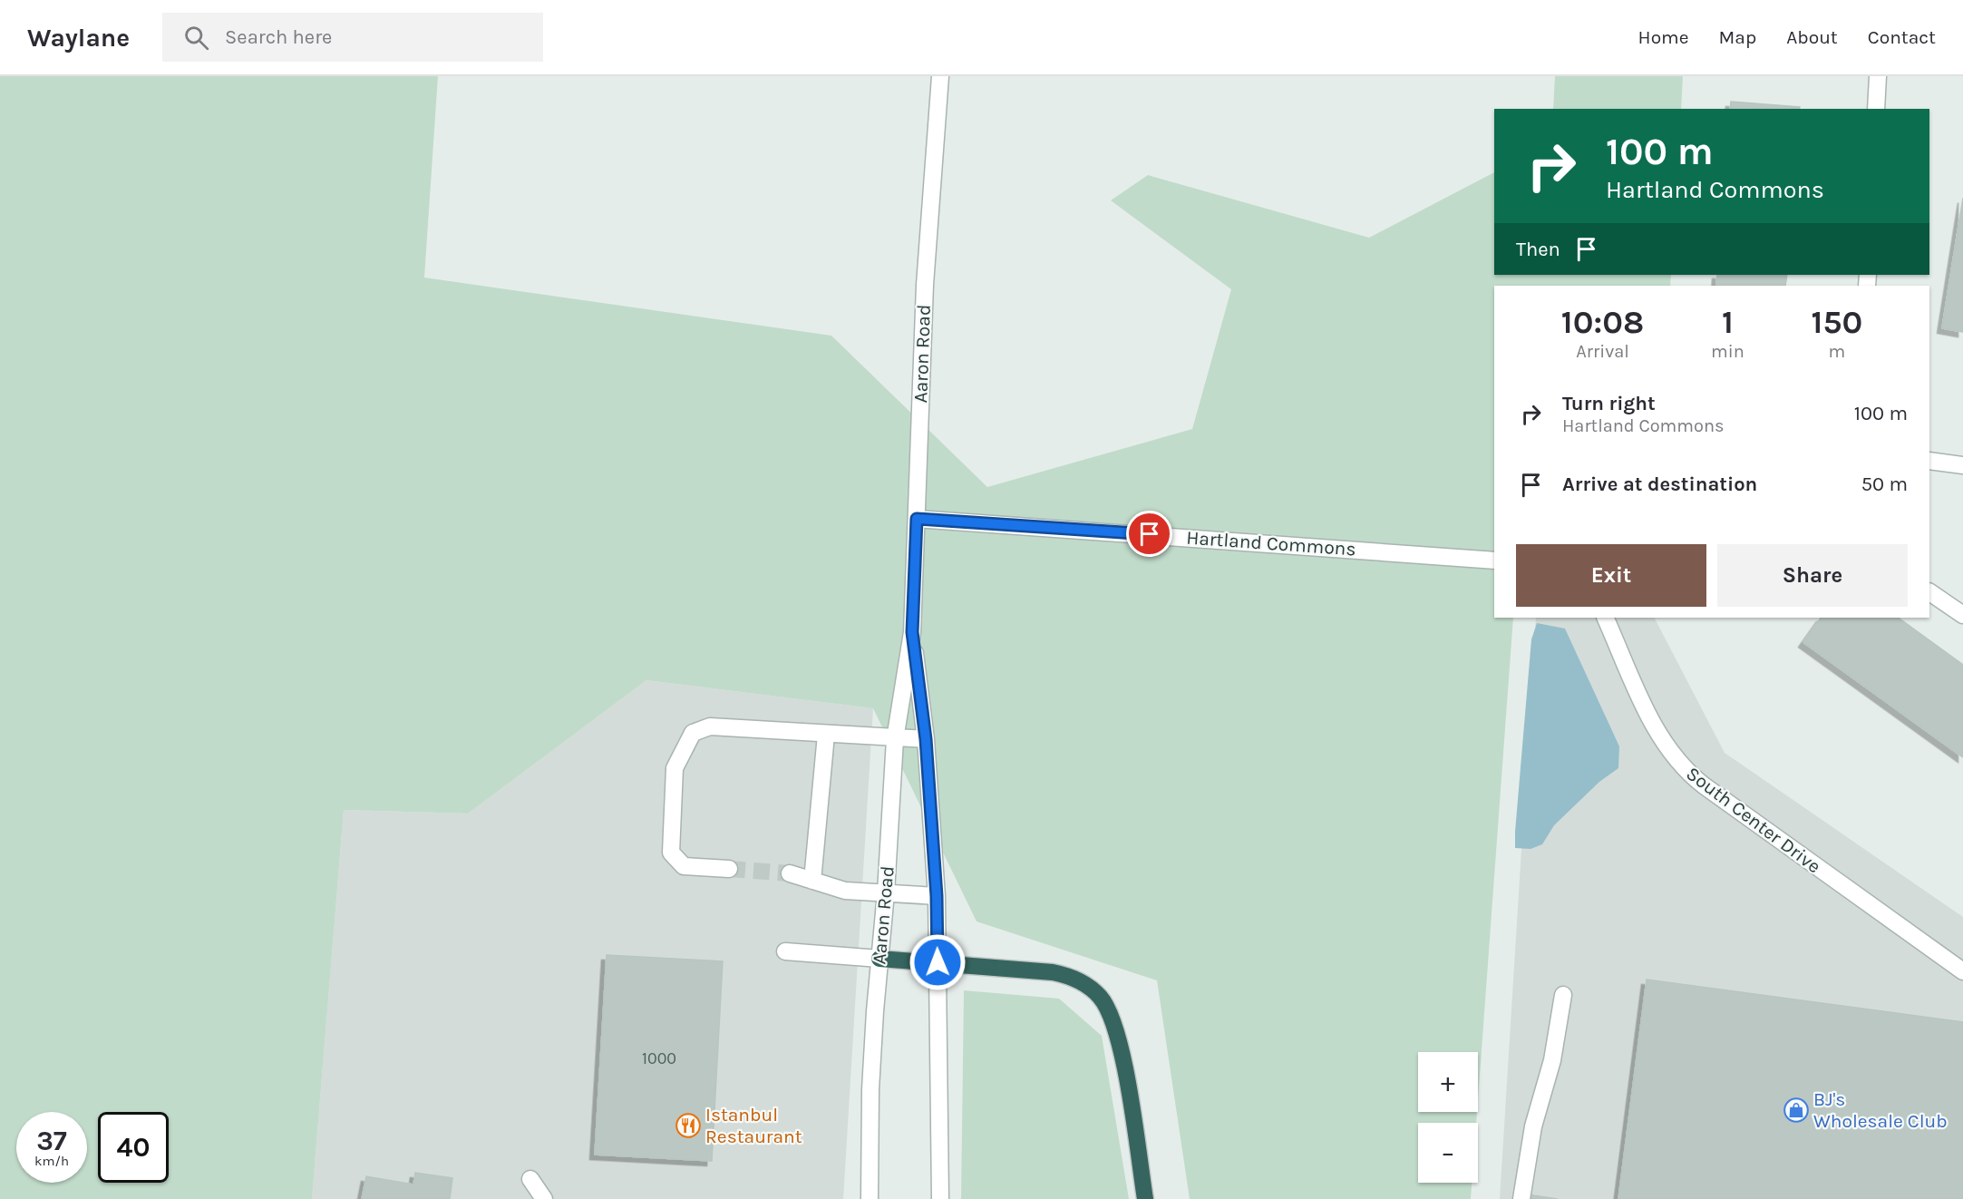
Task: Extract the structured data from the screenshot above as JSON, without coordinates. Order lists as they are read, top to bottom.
{
  "streets": {
    "street": ["Aaron Road", "Hartland Commons", "South Center Drive"]
  },
  "crossings": [
    ["Aaron Road", "Hartland Commons"]
  ],
  "places": {
    "shop": ["BJ's Wholesale Club"],
    "restaurant": ["Istanbul Restaurant"]
  },
  "house_numbers": ["1000"],
  "page": {
    "header": "Waylane",
    "search": "Search here",
    "nav": [
      "Home",
      "Map",
      "About",
      "Contact"
    ],
    "turn": ["100 m", "Hartland Commons"],
    "then": "Then",
    "eta": [
      "10:08",
      "Arrival",
      "1",
      "min",
      "150",
      "m"
    ],
    "list": [
      {
        "name": "Turn right",
        "note": "Hartland Commons",
        "value": "100 m"
      },
      {
        "name": "Arrive at destination",
        "value": "50 m"
      }
    ],
    "buttons": ["Exit", "Share"],
    "map_buttons": ["+", "−"],
    "speed": "37 km/h",
    "limit": "40"
  }
}
